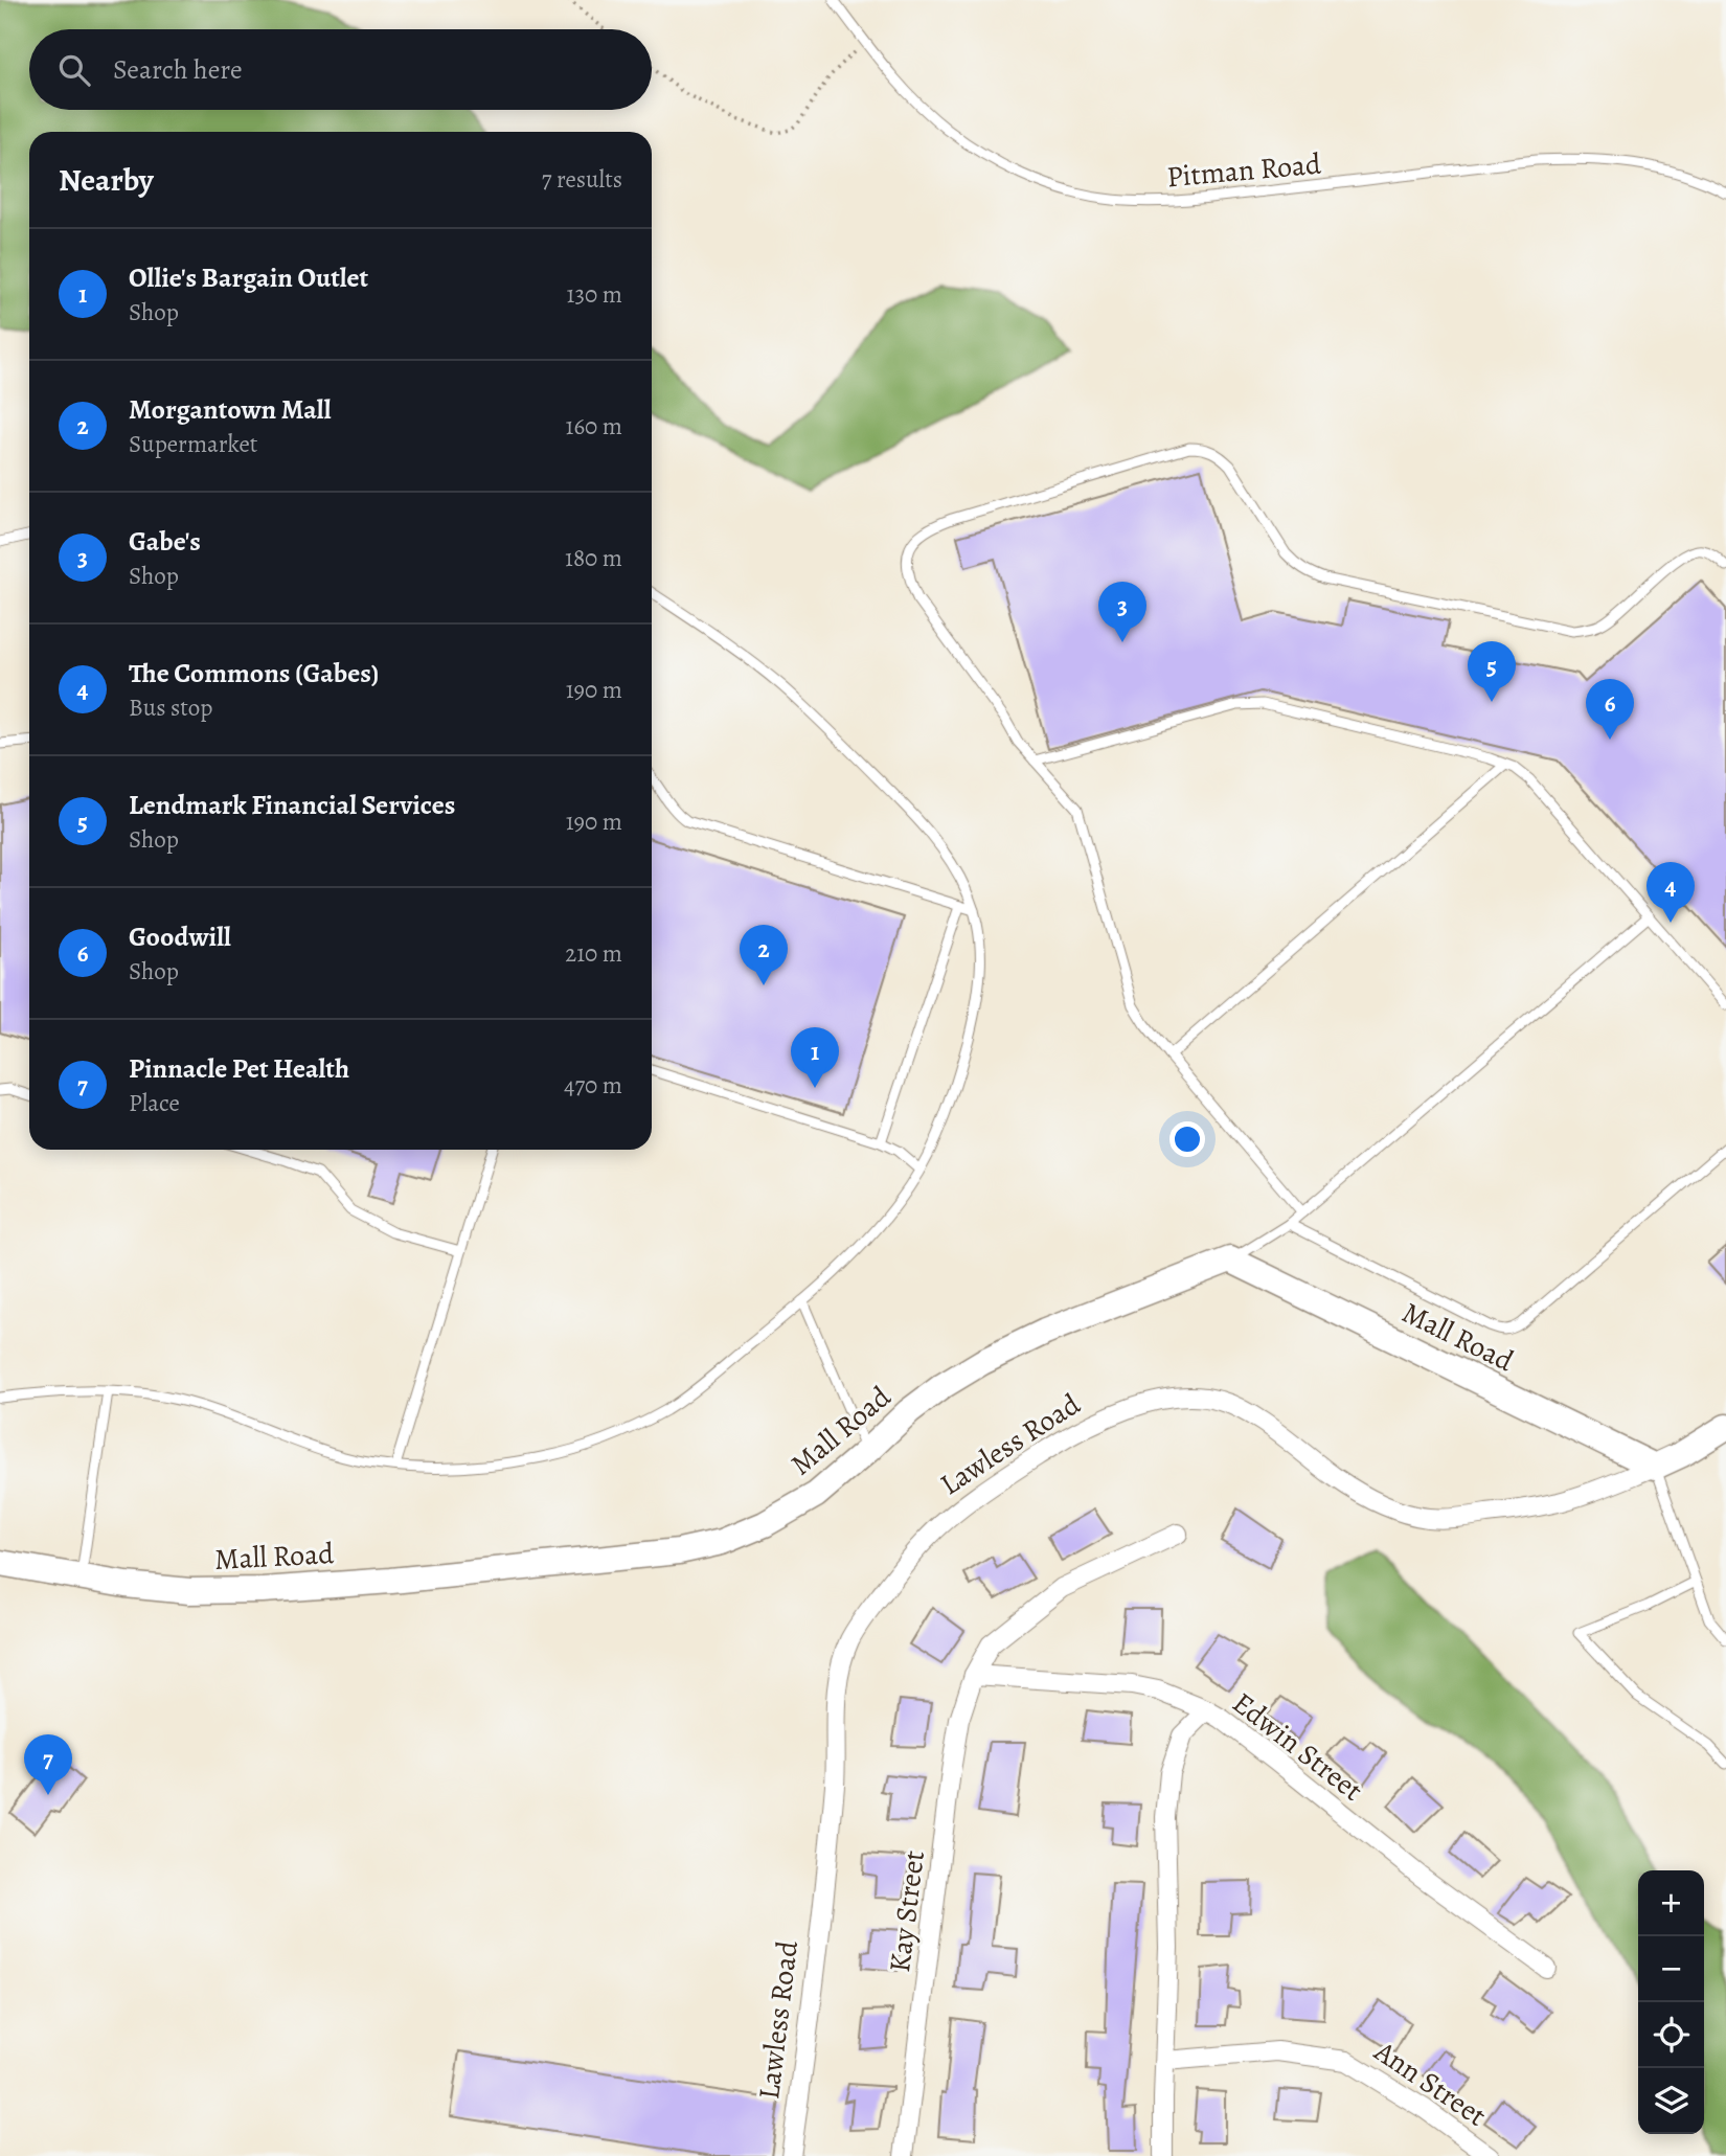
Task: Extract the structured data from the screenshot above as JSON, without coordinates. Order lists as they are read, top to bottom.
{
  "streets": {
    "street": [
      "Mall Road",
      "Lawless Road",
      "Edwin Street",
      "Kay Street",
      "Ann Street"
    ],
    "lane": ["Pitman Road"]
  },
  "crossings": [
    ["Mall Road", "Lawless Road"],
    ["Edwin Street", "Ann Street"]
  ],
  "page": {
    "search": "Search here",
    "heading": ["Nearby", "7 results"],
    "list": [
      {
        "mark": "1",
        "name": "Ollie's Bargain Outlet",
        "note": "Shop",
        "value": "130 m"
      },
      {
        "mark": "2",
        "name": "Morgantown Mall",
        "note": "Supermarket",
        "value": "160 m"
      },
      {
        "mark": "3",
        "name": "Gabe's",
        "note": "Shop",
        "value": "180 m"
      },
      {
        "mark": "4",
        "name": "The Commons (Gabes)",
        "note": "Bus stop",
        "value": "190 m"
      },
      {
        "mark": "5",
        "name": "Lendmark Financial Services",
        "note": "Shop",
        "value": "190 m"
      },
      {
        "mark": "6",
        "name": "Goodwill",
        "note": "Shop",
        "value": "210 m"
      },
      {
        "mark": "7",
        "name": "Pinnacle Pet Health",
        "note": "Place",
        "value": "470 m"
      }
    ],
    "pins": [
      "3",
      "5",
      "6",
      "4",
      "2",
      "1",
      "7"
    ],
    "map_buttons": ["+", "−"]
  }
}
